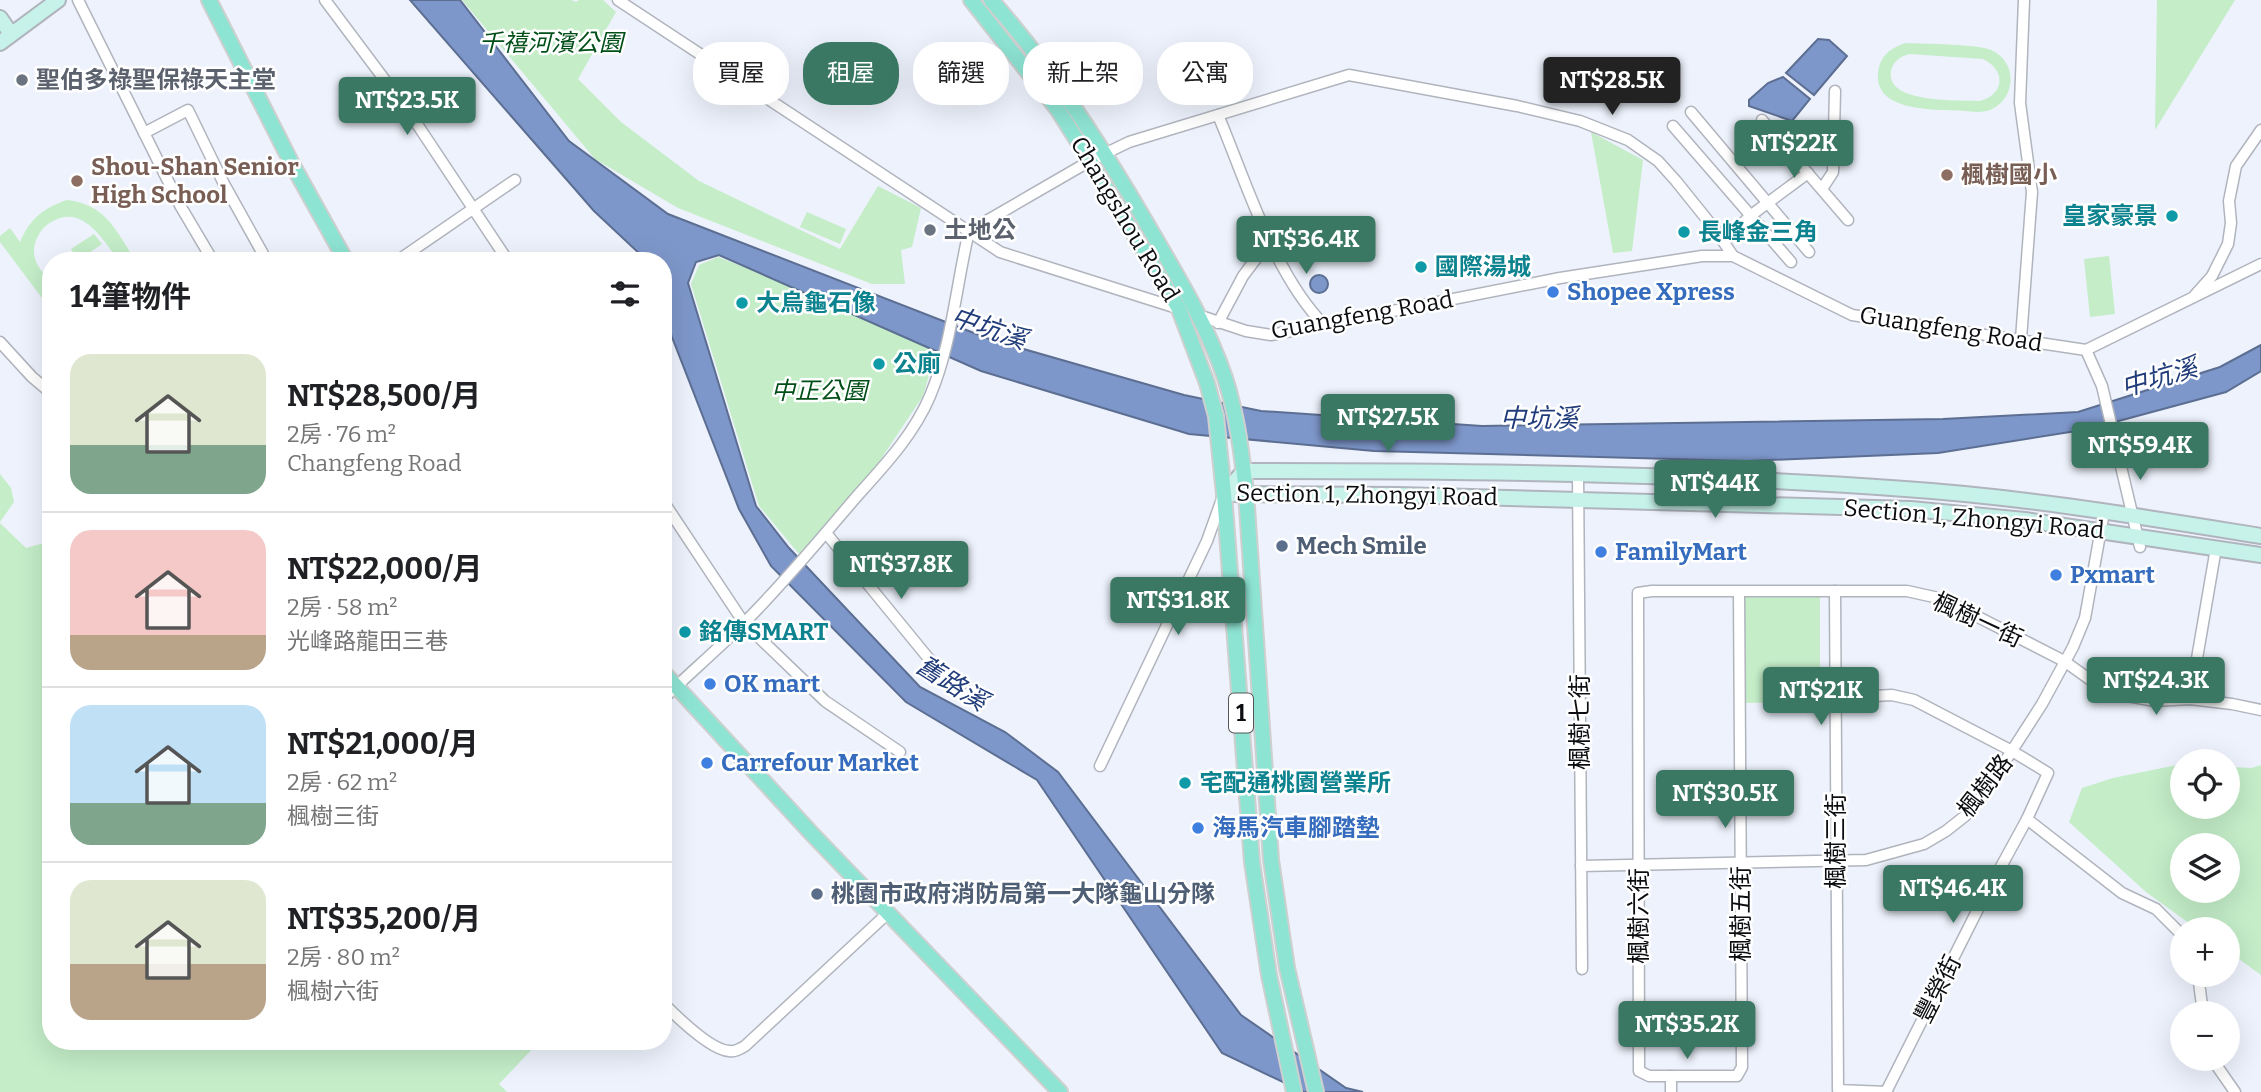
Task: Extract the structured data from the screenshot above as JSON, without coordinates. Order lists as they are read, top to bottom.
{
  "streets": {
    "main road": ["Changshou Road", "Section 1, Zhongyi Road", "1"],
    "street": [
      "Guangfeng Road",
      "楓樹一街",
      "楓樹七街",
      "楓樹路",
      "楓樹三街",
      "楓樹五街",
      "楓樹六街",
      "豐榮街"
    ]
  },
  "crossings": [
    ["Changshou Road", "Guangfeng Road"],
    ["Changshou Road", "Section 1, Zhongyi Road"],
    ["Changshou Road", "1"],
    ["Section 1, Zhongyi Road", "1"],
    ["Section 1, Zhongyi Road", "楓樹七街"],
    ["Section 1, Zhongyi Road", "楓樹路"],
    ["楓樹一街", "楓樹路"],
    ["楓樹一街", "楓樹三街"],
    ["楓樹一街", "楓樹五街"],
    ["楓樹一街", "楓樹六街"],
    ["楓樹七街", "楓樹路"],
    ["楓樹路", "楓樹三街"],
    ["楓樹路", "楓樹五街"],
    ["楓樹路", "楓樹六街"],
    ["楓樹路", "豐榮街"],
    ["楓樹三街", "豐榮街"],
    ["楓樹五街", "楓樹六街"]
  ],
  "water": ["中坑溪", "舊路溪"],
  "parks": ["千禧河濱公園", "中正公園"],
  "places": [
    "聖伯多祿聖保祿天主堂",
    "楓樹國小",
    "Shou-Shan Senior High School",
    "皇家豪景",
    "土地公",
    "長峰金三角",
    "國際湯城",
    "Shopee Xpress",
    "大烏龜石像",
    "公廁",
    "Mech Smile",
    "FamilyMart",
    "Pxmart",
    "銘傳SMART",
    "OK mart",
    "Carrefour Market",
    "宅配通桃園營業所",
    "海馬汽車腳踏墊",
    "桃園市政府消防局第一大隊龜山分隊"
  ],
  "page": {
    "chip": [
      "買屋",
      "租屋",
      "篩選",
      "新上架",
      "公寓"
    ],
    "price": [
      "NT$28.5K",
      "NT$23.5K",
      "NT$22K",
      "NT$36.4K",
      "NT$27.5K",
      "NT$59.4K",
      "NT$44K",
      "NT$37.8K",
      "NT$31.8K",
      "NT$24.3K",
      "NT$21K",
      "NT$30.5K",
      "NT$46.4K",
      "NT$35.2K"
    ],
    "heading": "14筆物件",
    "list": [
      {
        "name": "NT$28,500/月",
        "note": "2房 · 76 m² · Changfeng Road"
      },
      {
        "name": "NT$22,000/月",
        "note": "2房 · 58 m² · 光峰路龍田三巷"
      },
      {
        "name": "NT$21,000/月",
        "note": "2房 · 62 m² · 楓樹三街"
      },
      {
        "name": "NT$35,200/月",
        "note": "2房 · 80 m² · 楓樹六街"
      }
    ],
    "map_buttons": ["+", "−"]
  }
}
